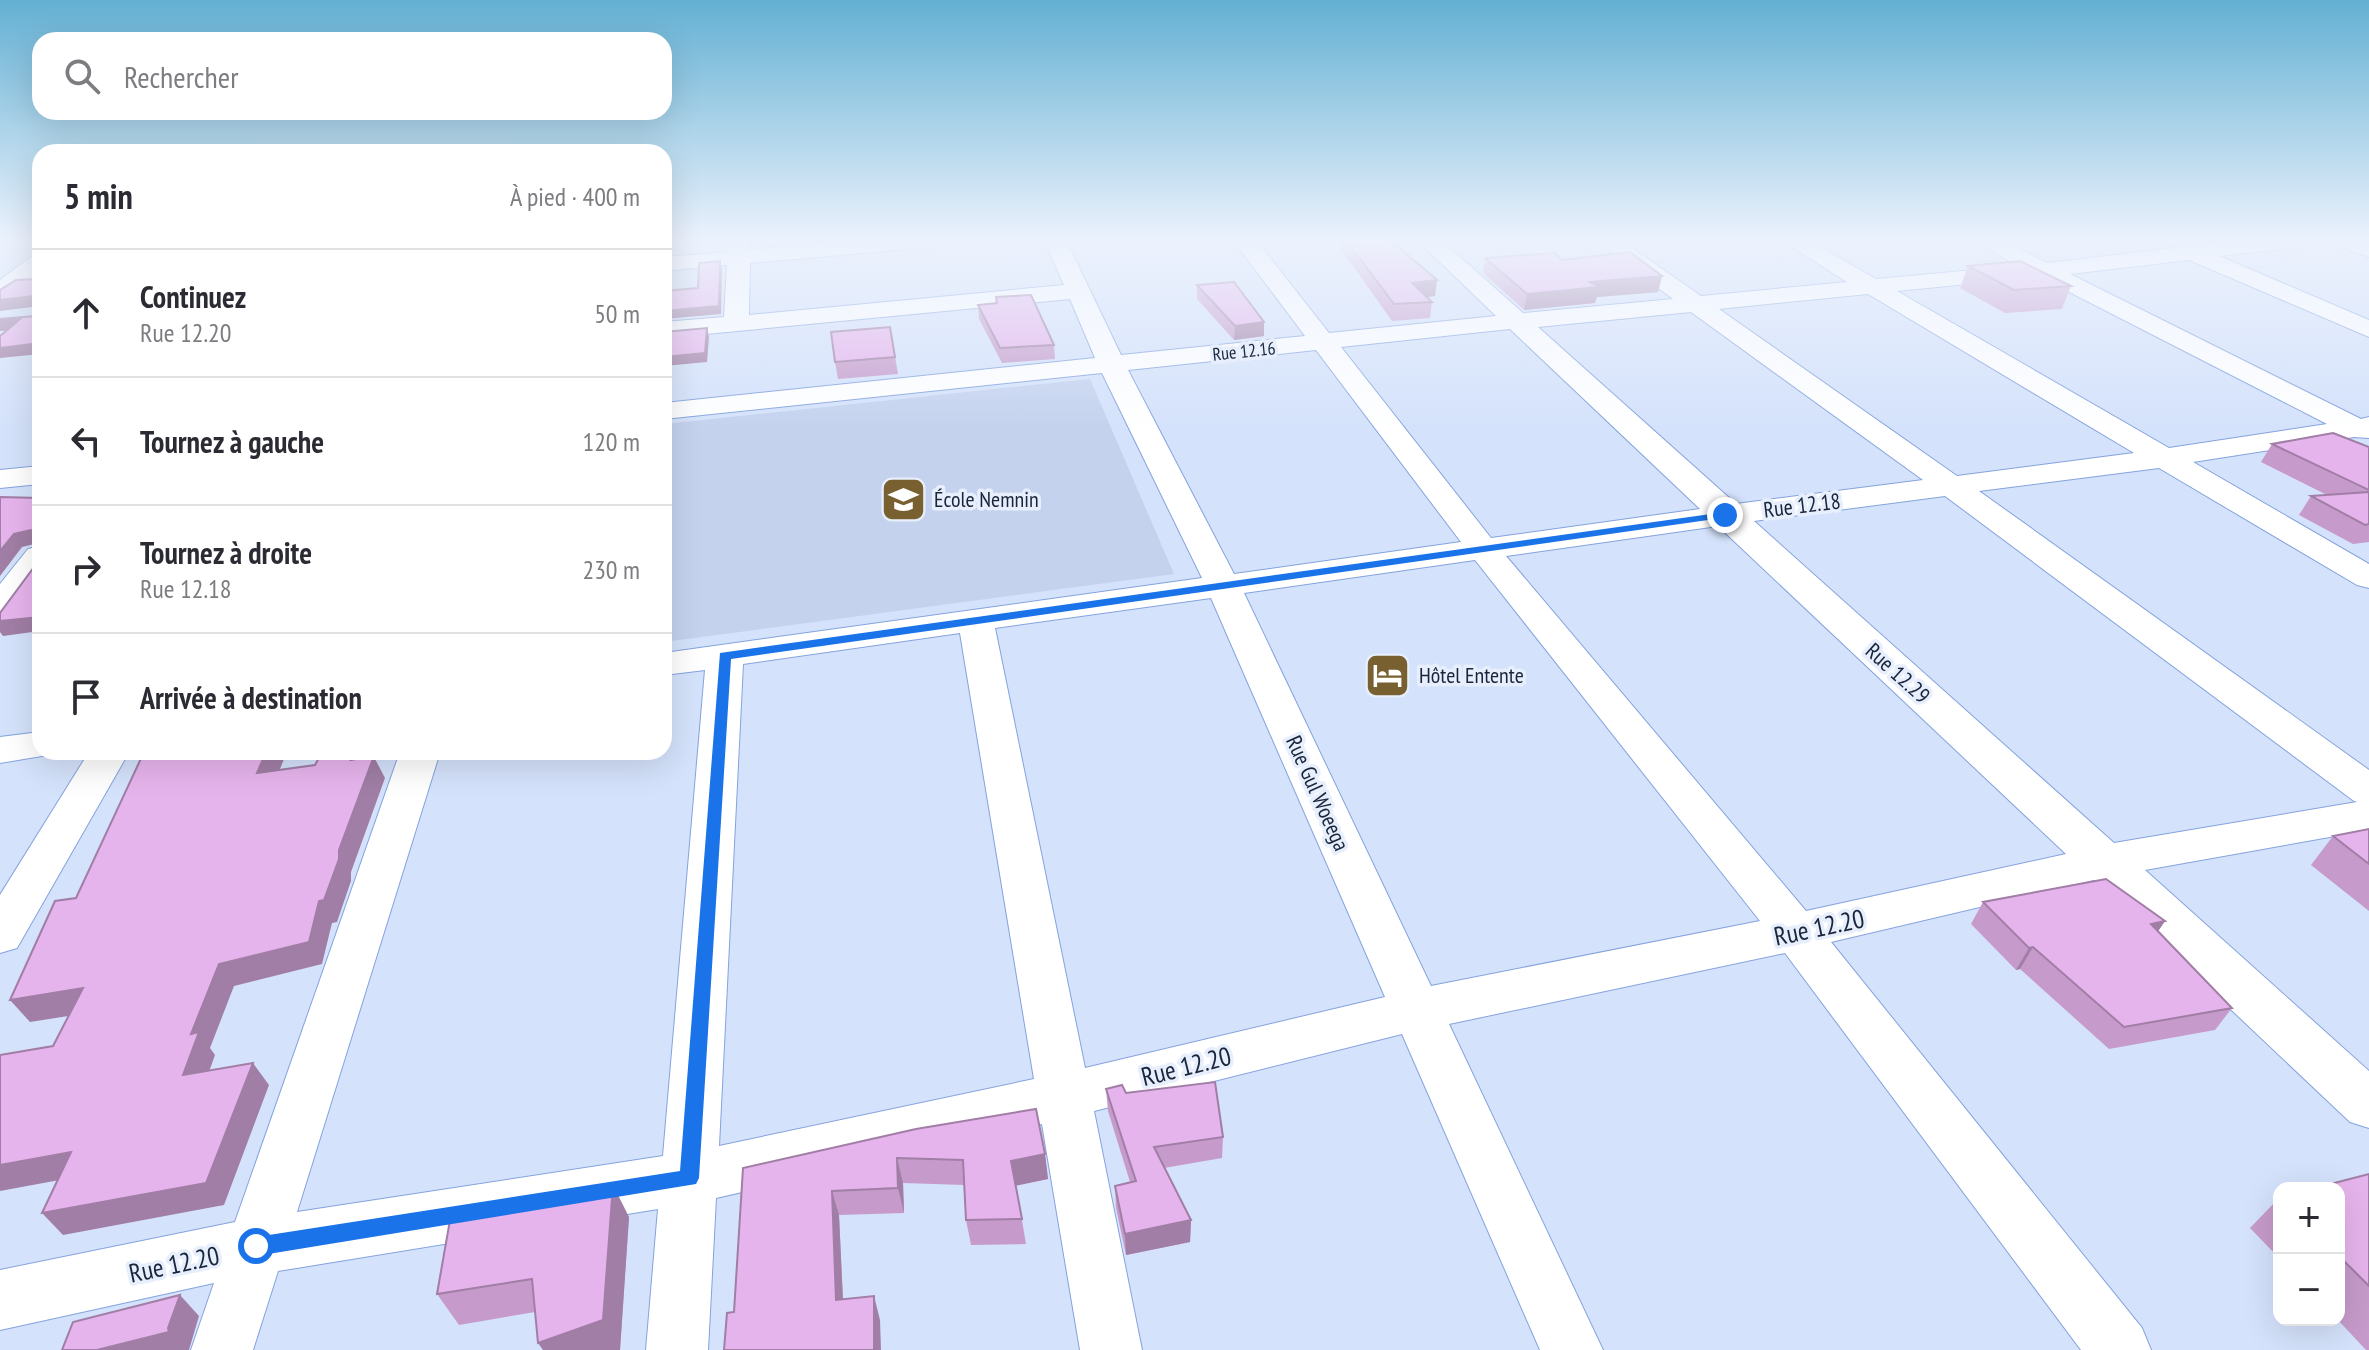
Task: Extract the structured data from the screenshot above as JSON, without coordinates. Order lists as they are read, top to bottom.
{
  "streets": {
    "street": [
      "Rue 12.16",
      "Rue 12.18",
      "Rue 12.29",
      "Rue Gul Woeega",
      "Rue 12.20"
    ]
  },
  "crossings": [
    ["Rue 12.16", "Rue 12.29"],
    ["Rue 12.16", "Rue Gul Woeega"],
    ["Rue 12.18", "Rue 12.29"],
    ["Rue 12.18", "Rue Gul Woeega"],
    ["Rue 12.29", "Rue 12.20"],
    ["Rue Gul Woeega", "Rue 12.20"]
  ],
  "places": {
    "school or university": ["École Nemnin"],
    "hotel": ["Hôtel Entente"]
  },
  "page": {
    "search": "Rechercher",
    "heading": ["5 min", "À pied · 400 m"],
    "list": [
      ["Continuez", "Rue 12.20", "50 m"],
      ["Tournez à gauche", "120 m"],
      ["Tournez à droite", "Rue 12.18", "230 m"],
      "Arrivée à destination"
    ],
    "map_buttons": ["+", "−"]
  }
}
